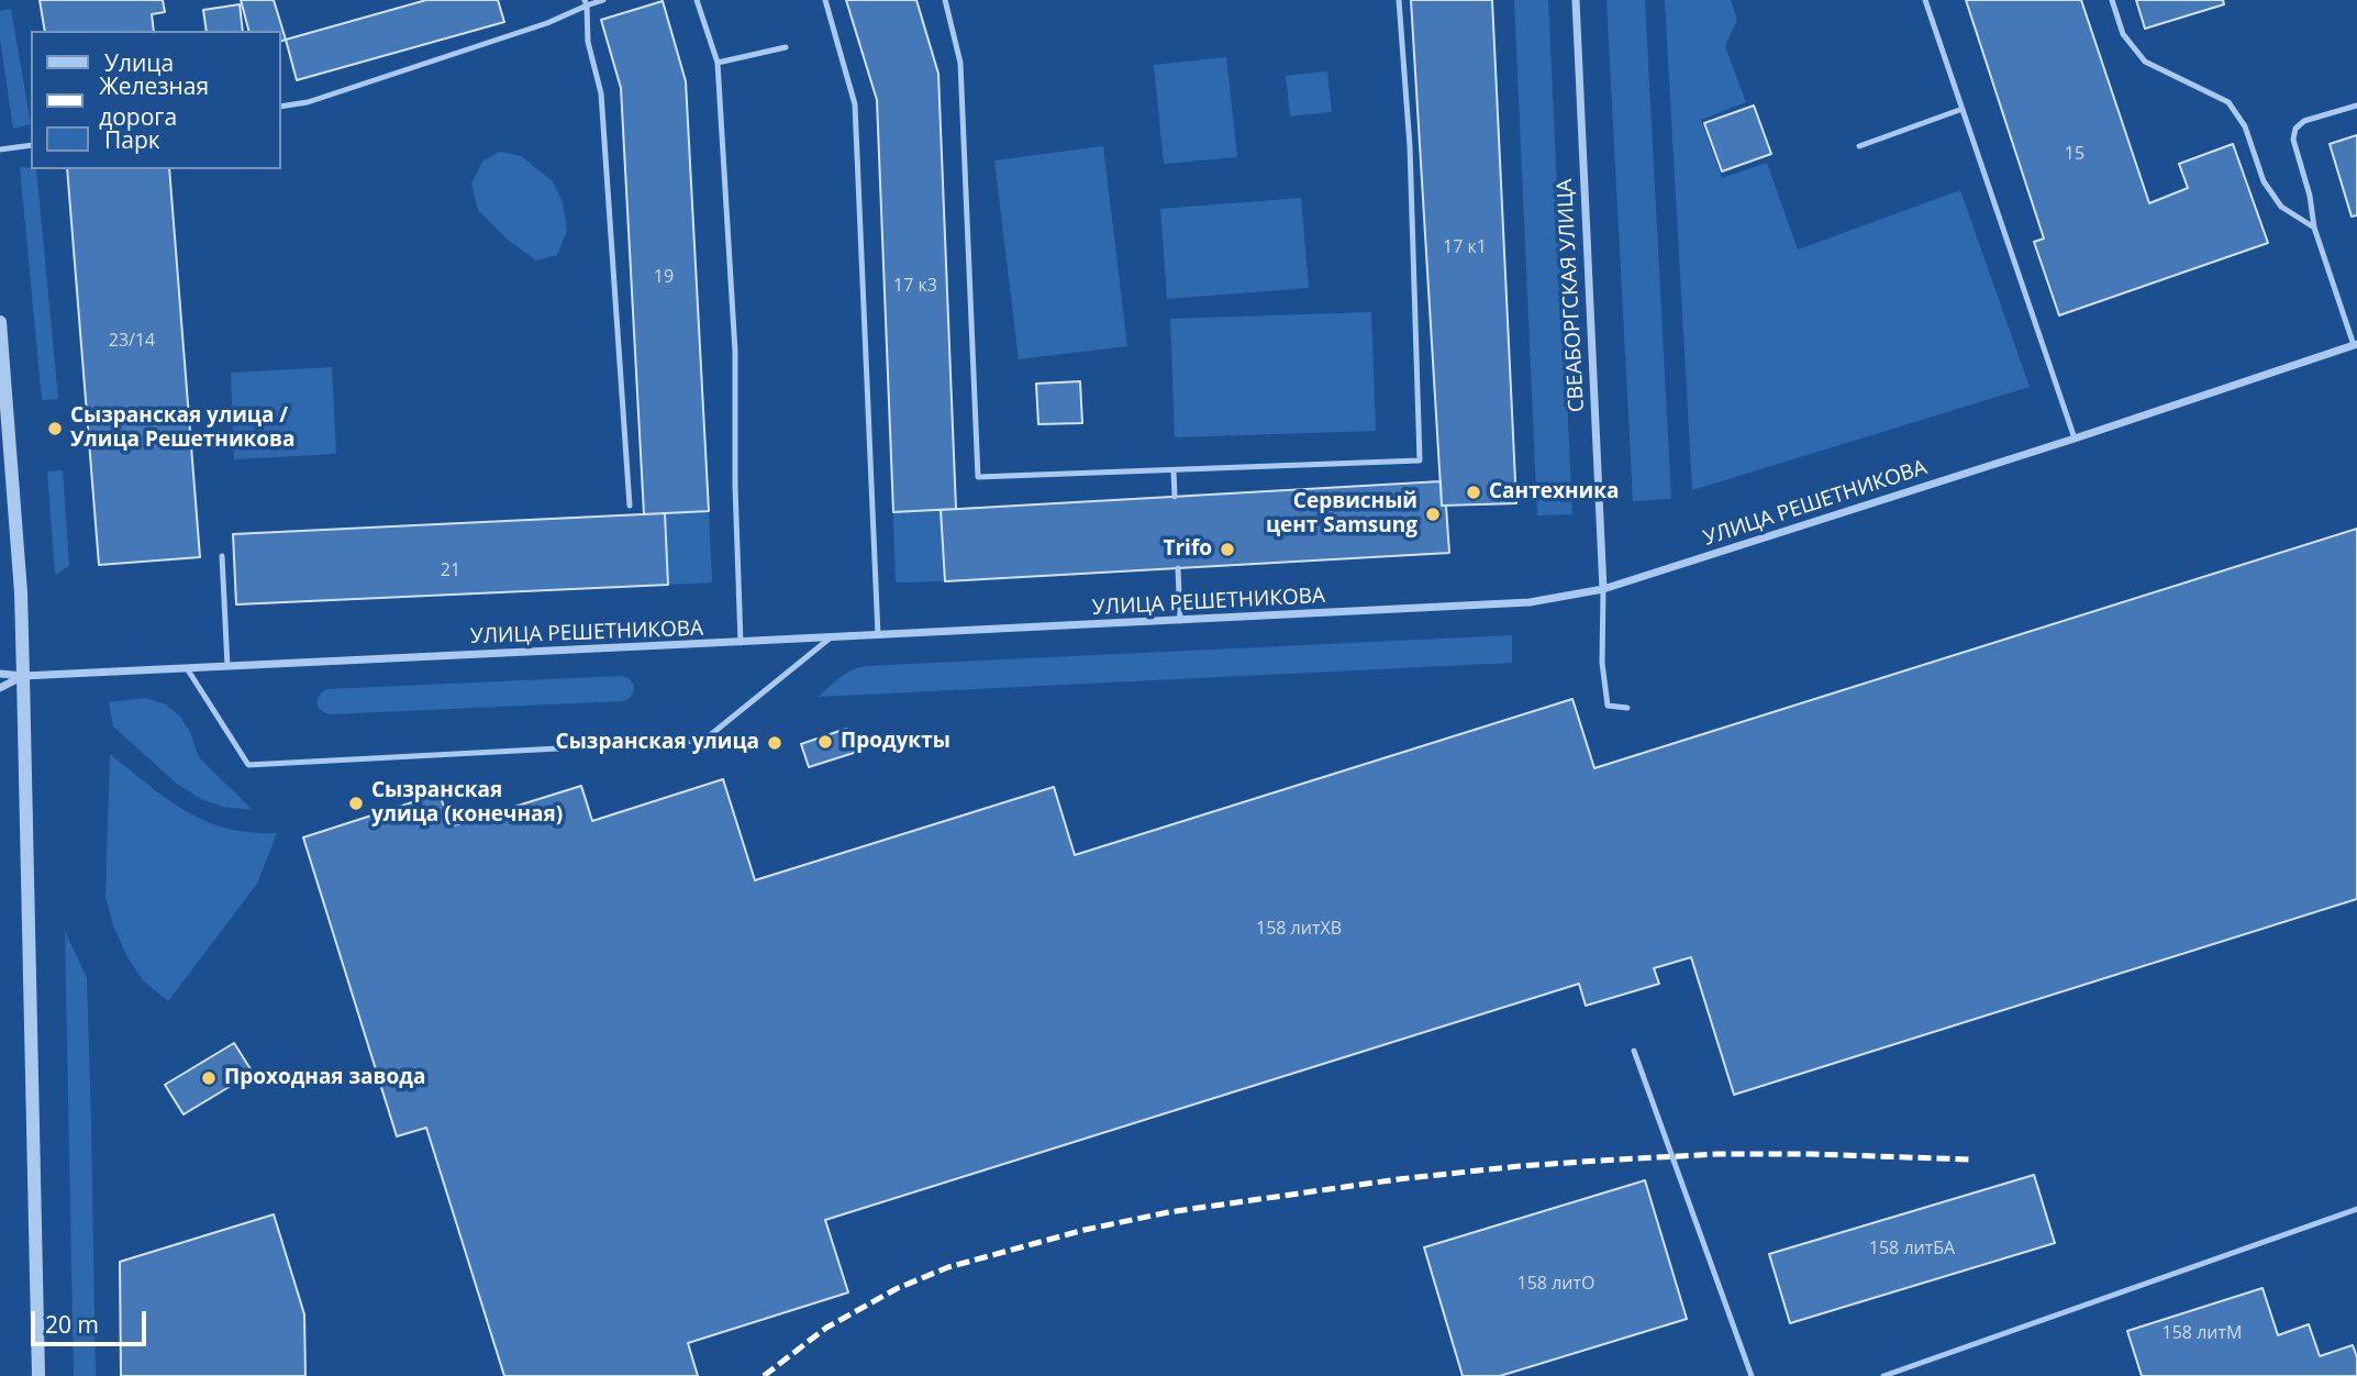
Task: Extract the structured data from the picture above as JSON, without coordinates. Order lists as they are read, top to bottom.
{
  "streets": {
    "street": ["СВЕАБОРГСКАЯ УЛИЦА", "УЛИЦА РЕШЕТНИКОВА"]
  },
  "crossings": [
    ["СВЕАБОРГСКАЯ УЛИЦА", "УЛИЦА РЕШЕТНИКОВА"]
  ],
  "places": [
    "Сызранская улица / Улица Решетникова",
    "Сантехника",
    "Сервисный цент Samsung",
    "Trifo",
    "Продукты",
    "Сызранская улица",
    "Сызранская улица (конечная)",
    "Проходная завода"
  ],
  "house_numbers": [
    "15",
    "17 к1",
    "19",
    "17 к3",
    "23/14",
    "21",
    "158 литХВ",
    "158 литБА",
    "158 литО",
    "158 литМ"
  ],
  "legend": ["Улица", "Железная дорога", "Парк"],
  "scale_bar": "20 m"
}
